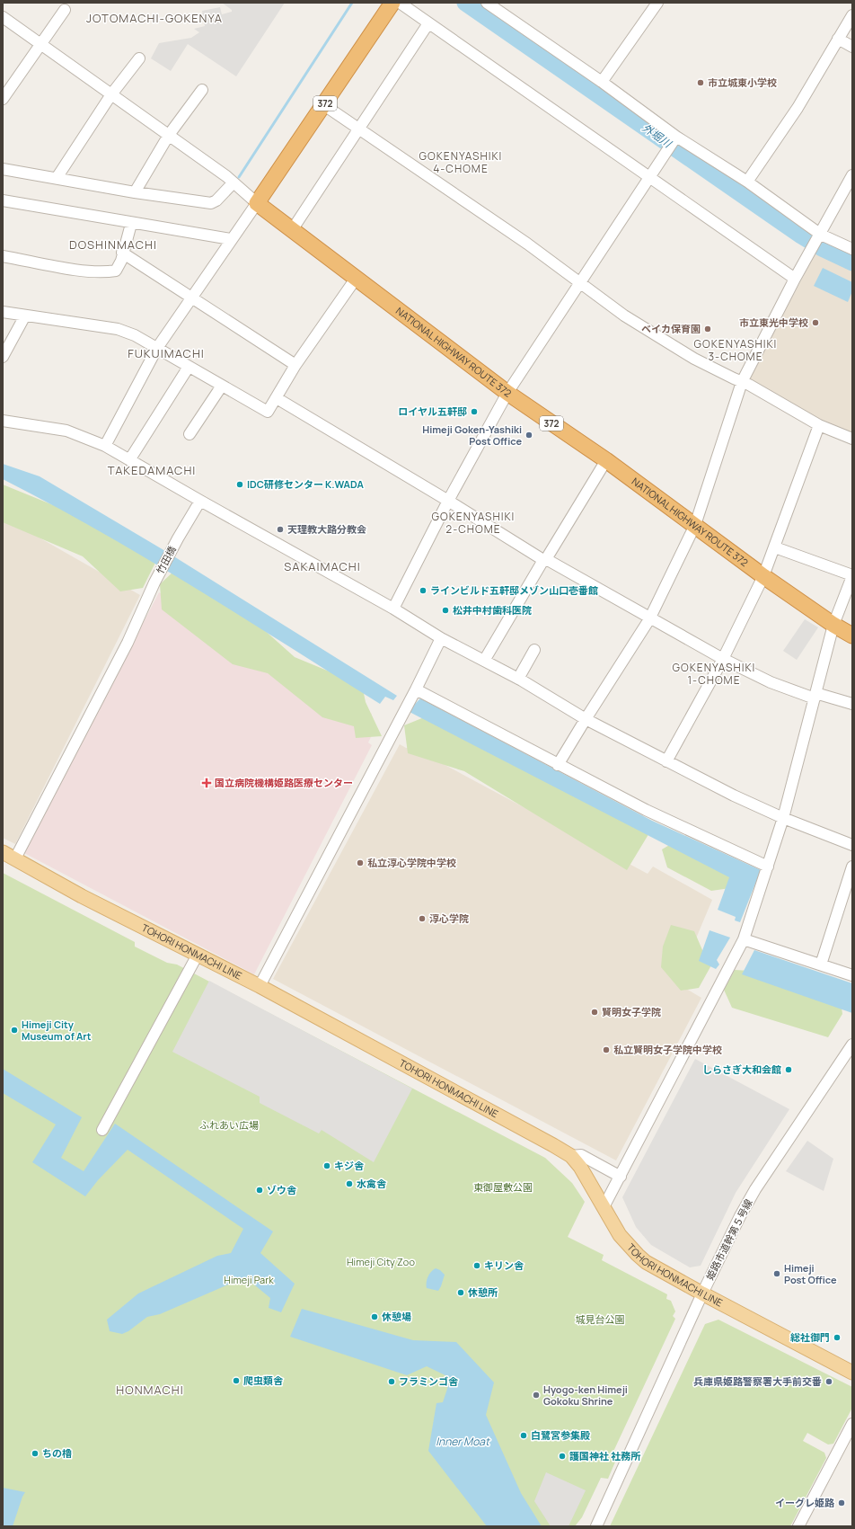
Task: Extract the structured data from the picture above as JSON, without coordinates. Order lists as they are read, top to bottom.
{
  "streets": {
    "highway": ["372", "NATIONAL HIGHWAY ROUTE 372"],
    "main road": ["TOHORI HONMACHI LINE"],
    "street": ["竹田橋", "姫路市道幹第５号線"]
  },
  "crossings": [
    ["372", "NATIONAL HIGHWAY ROUTE 372"],
    ["竹田橋", "TOHORI HONMACHI LINE"],
    ["TOHORI HONMACHI LINE", "姫路市道幹第５号線"]
  ],
  "districts": [
    "JOTOMACHI-GOKENYA",
    "GOKENYASHIKI 4-CHOME",
    "DOSHINMACHI",
    "GOKENYASHIKI 3-CHOME",
    "FUKUIMACHI",
    "TAKEDAMACHI",
    "GOKENYASHIKI 2-CHOME",
    "SAKAIMACHI",
    "GOKENYASHIKI 1-CHOME",
    "HONMACHI"
  ],
  "water": ["外堀川", "Inner Moat"],
  "parks": [
    "ふれあい広場",
    "東御屋敷公園",
    "Himeji City Zoo",
    "Himeji Park",
    "城見台公園"
  ],
  "places": {
    "other": [
      "市立城東小学校",
      "市立東光中学校",
      "ベイカ保育園",
      "ロイヤル五軒邸",
      "Himeji Goken-Yashiki Post Office",
      "IDC研修センター K.WADA",
      "天理教大路分教会",
      "ラインビルド五軒邸メゾン山口壱番館",
      "松井中村歯科医院",
      "私立淳心学院中学校",
      "淳心学院",
      "賢明女子学院",
      "Himeji City Museum of Art",
      "私立賢明女子学院中学校",
      "しらさぎ大和会館",
      "キジ舎",
      "水禽舎",
      "ゾウ舎",
      "キリン舎",
      "Himeji Post Office",
      "休憩所",
      "休憩場",
      "総社御門",
      "爬虫類舎",
      "フラミンゴ舎",
      "兵庫県姫路警察署大手前交番",
      "Hyogo-ken Himeji Gokoku Shrine",
      "白鷺宮参集殿",
      "ちの櫓",
      "護国神社 社務所",
      "イーグレ姫路"
    ],
    "health": ["国立病院機構姫路医療センター"]
  }
}
